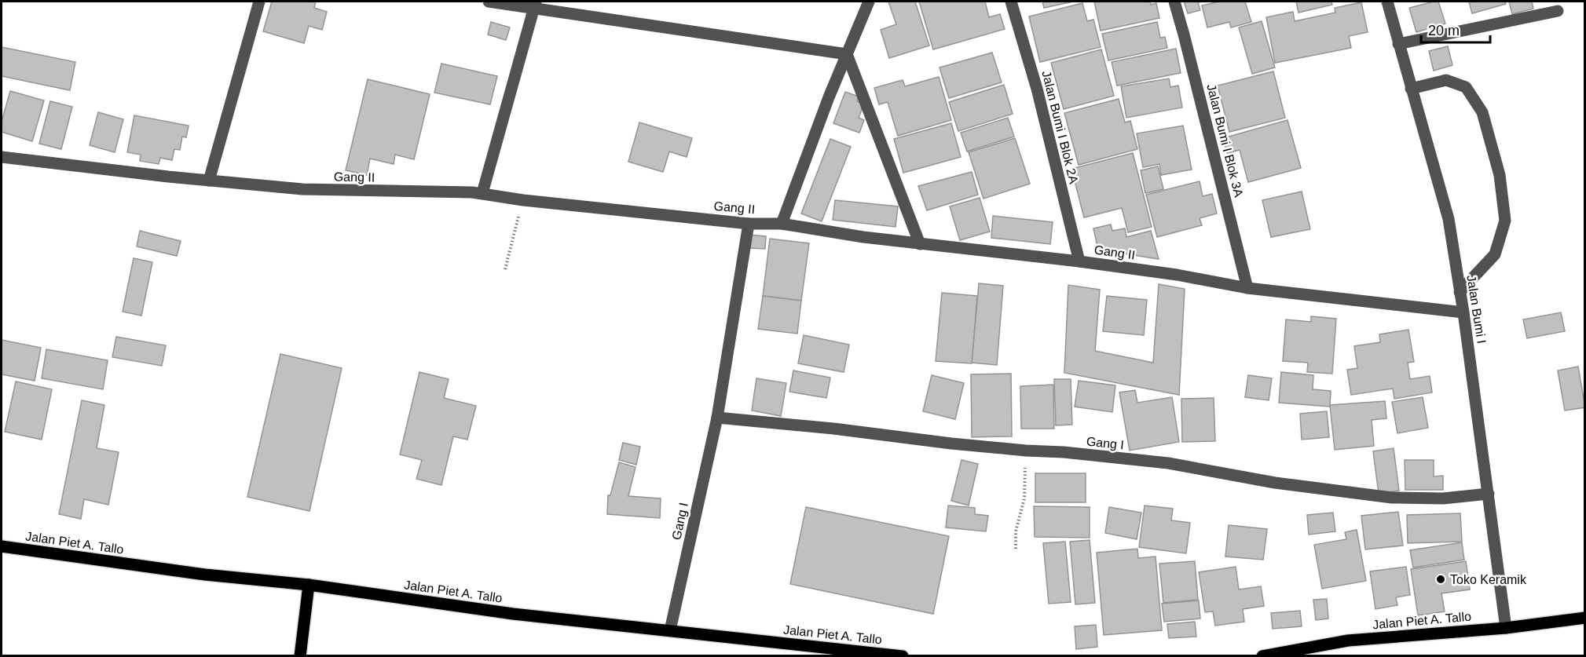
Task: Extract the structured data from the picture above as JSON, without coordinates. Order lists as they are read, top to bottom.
{
  "streets": {
    "main road": ["Jalan Piet A. Tallo"],
    "street": [
      "Jalan Bumi I Blok 2A",
      "Jalan Bumi I Blok 3A",
      "Gang II",
      "Jalan Bumi I",
      "Gang I"
    ]
  },
  "crossings": [
    ["Jalan Bumi I Blok 2A", "Gang II"],
    ["Jalan Bumi I Blok 3A", "Gang II"],
    ["Gang II", "Jalan Bumi I"],
    ["Gang II", "Gang I"],
    ["Jalan Bumi I", "Gang I"],
    ["Jalan Bumi I", "Jalan Piet A. Tallo"],
    ["Gang I", "Jalan Piet A. Tallo"]
  ],
  "places": ["Toko Keramik"],
  "scale_bar": "20 m"
}
